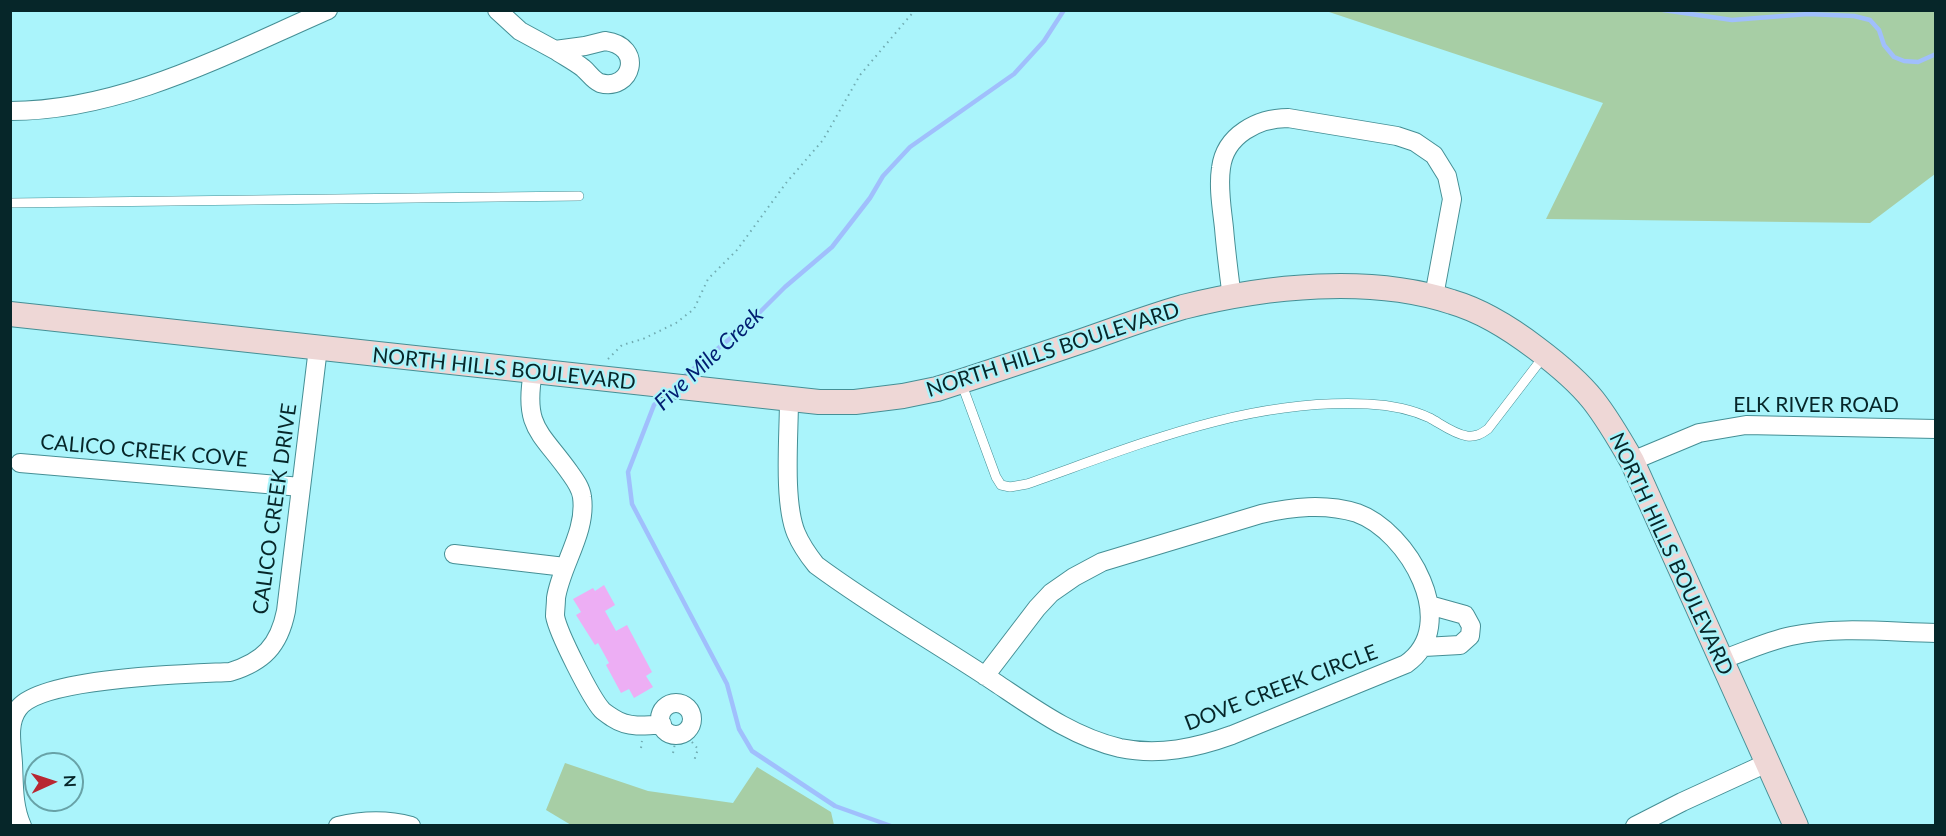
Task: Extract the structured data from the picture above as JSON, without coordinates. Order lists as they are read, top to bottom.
{
  "streets": {
    "street": [
      "NORTH HILLS BOULEVARD",
      "ELK RIVER ROAD",
      "CALICO CREEK COVE",
      "CALICO CREEK DRIVE",
      "DOVE CREEK CIRCLE"
    ]
  },
  "crossings": [
    ["NORTH HILLS BOULEVARD", "ELK RIVER ROAD"],
    ["NORTH HILLS BOULEVARD", "CALICO CREEK DRIVE"],
    ["NORTH HILLS BOULEVARD", "DOVE CREEK CIRCLE"],
    ["CALICO CREEK COVE", "CALICO CREEK DRIVE"]
  ],
  "water": ["Five Mile Creek"],
  "north": "right"
}
